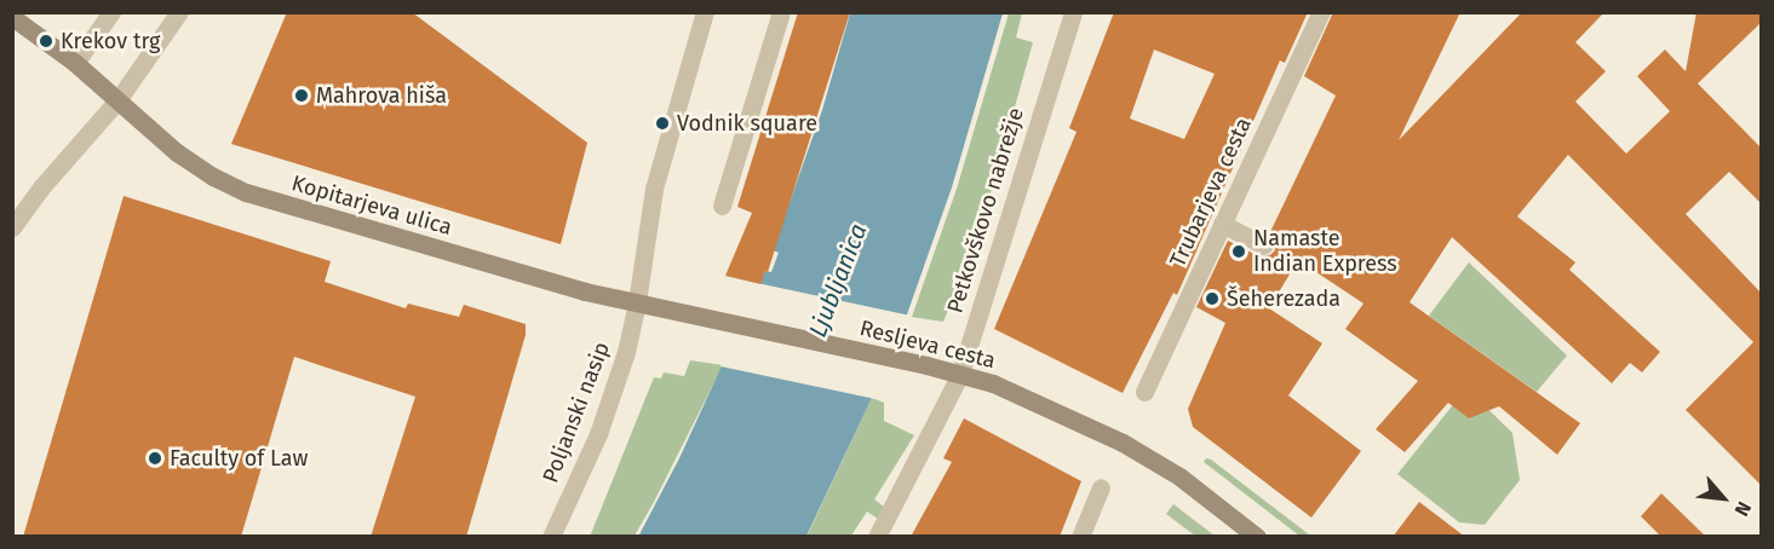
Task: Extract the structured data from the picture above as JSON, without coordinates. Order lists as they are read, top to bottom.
{
  "streets": {
    "main road": ["Kopitarjeva ulica", "Resljeva cesta"],
    "street": ["Trubarjeva cesta", "Petkovškovo nabrežje", "Poljanski nasip"]
  },
  "crossings": [
    ["Kopitarjeva ulica", "Resljeva cesta"],
    ["Kopitarjeva ulica", "Poljanski nasip"],
    ["Petkovškovo nabrežje", "Resljeva cesta"],
    ["Resljeva cesta", "Poljanski nasip"]
  ],
  "water": ["Ljubljanica"],
  "places": [
    "Krekov trg",
    "Mahrova hiša",
    "Vodnik square",
    "Namaste Indian Express",
    "Šeherezada",
    "Faculty of Law"
  ],
  "north": "bottom right"
}
